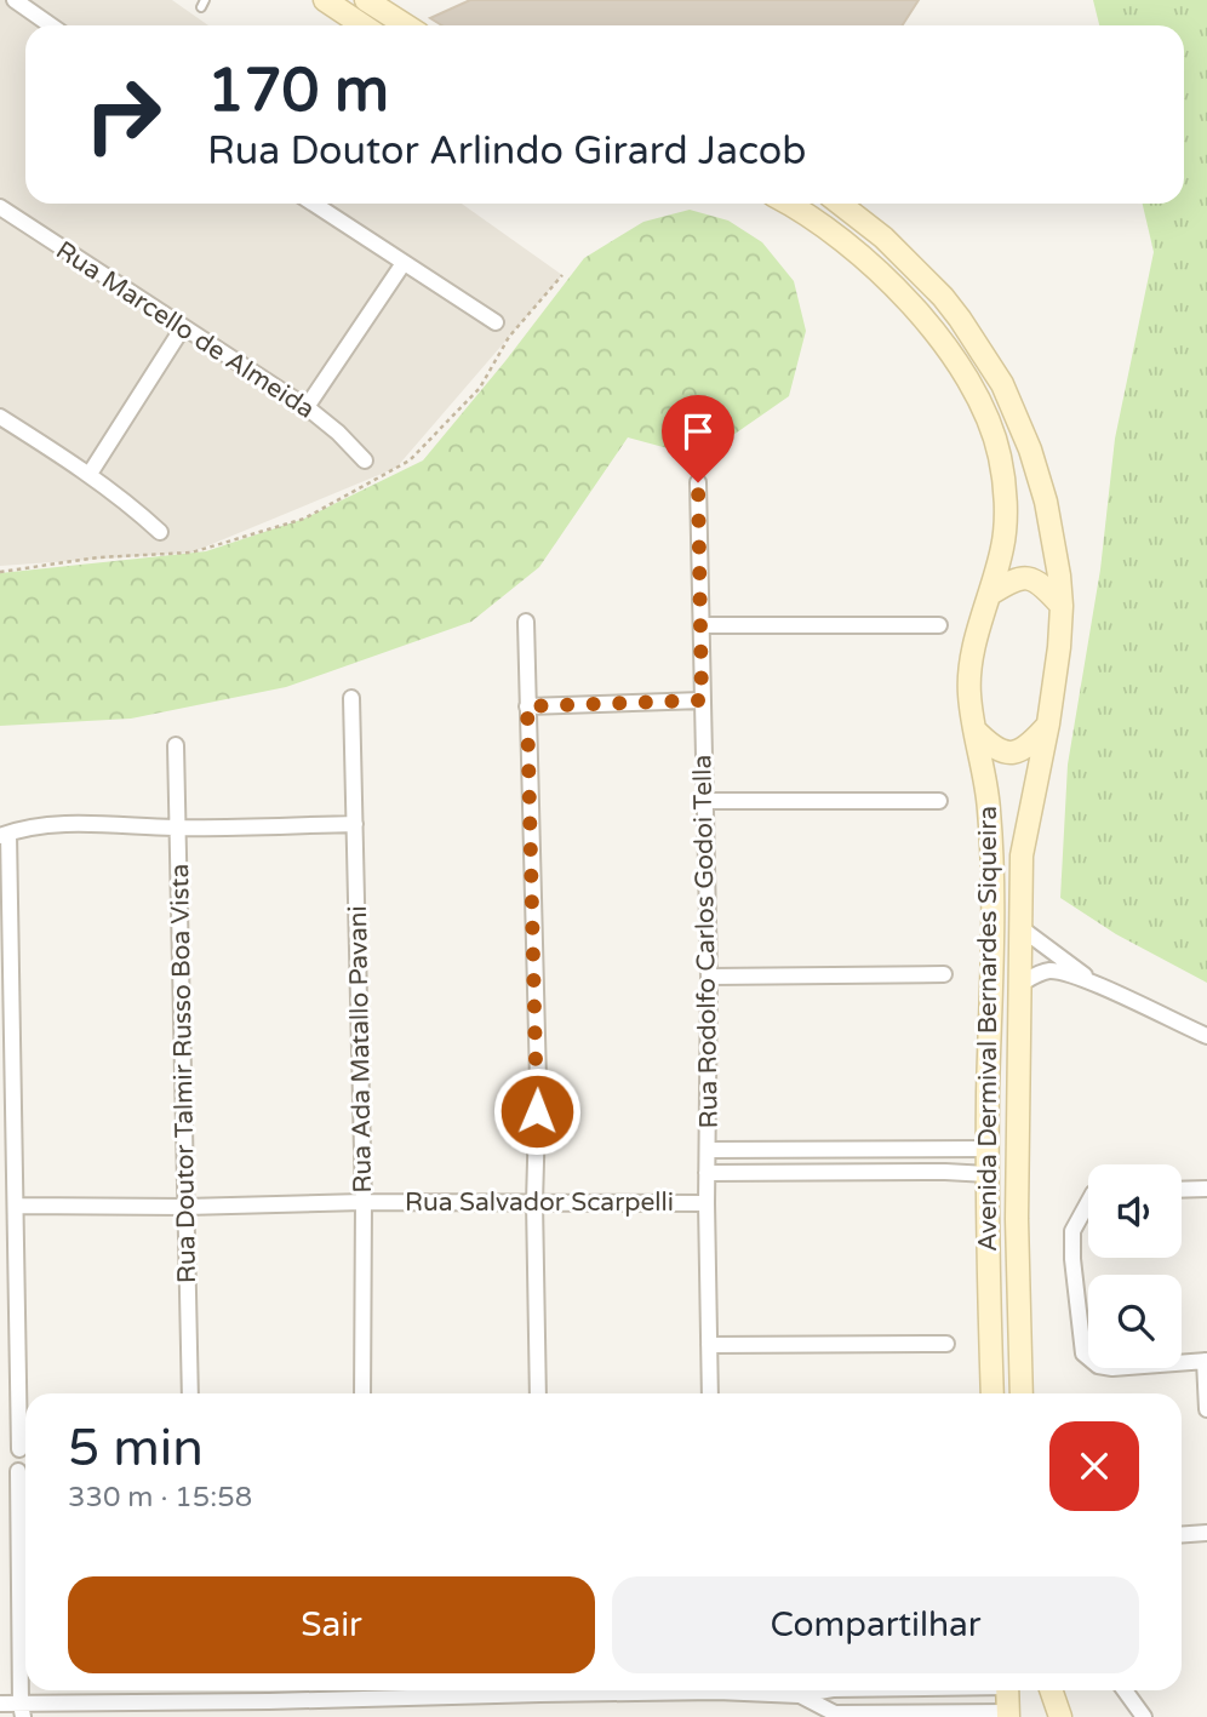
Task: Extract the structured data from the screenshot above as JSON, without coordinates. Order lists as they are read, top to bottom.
{
  "streets": {
    "main road": ["Avenida Dermival Bernardes Siqueira"],
    "street": [
      "Rua Marcello de Almeida",
      "Rua Rodolfo Carlos Godoi Tella",
      "Rua Ada Matallo Pavani",
      "Rua Doutor Talmir Russo Boa Vista",
      "Rua Salvador Scarpelli"
    ]
  },
  "crossings": [
    ["Rua Rodolfo Carlos Godoi Tella", "Rua Salvador Scarpelli"],
    ["Rua Ada Matallo Pavani", "Rua Salvador Scarpelli"],
    ["Rua Doutor Talmir Russo Boa Vista", "Rua Salvador Scarpelli"]
  ],
  "page": {
    "turn": ["170 m", "Rua Doutor Arlindo Girard Jacob"],
    "heading": ["5 min", "330 m · 15:58"],
    "buttons": ["Sair", "Compartilhar"]
  }
}
